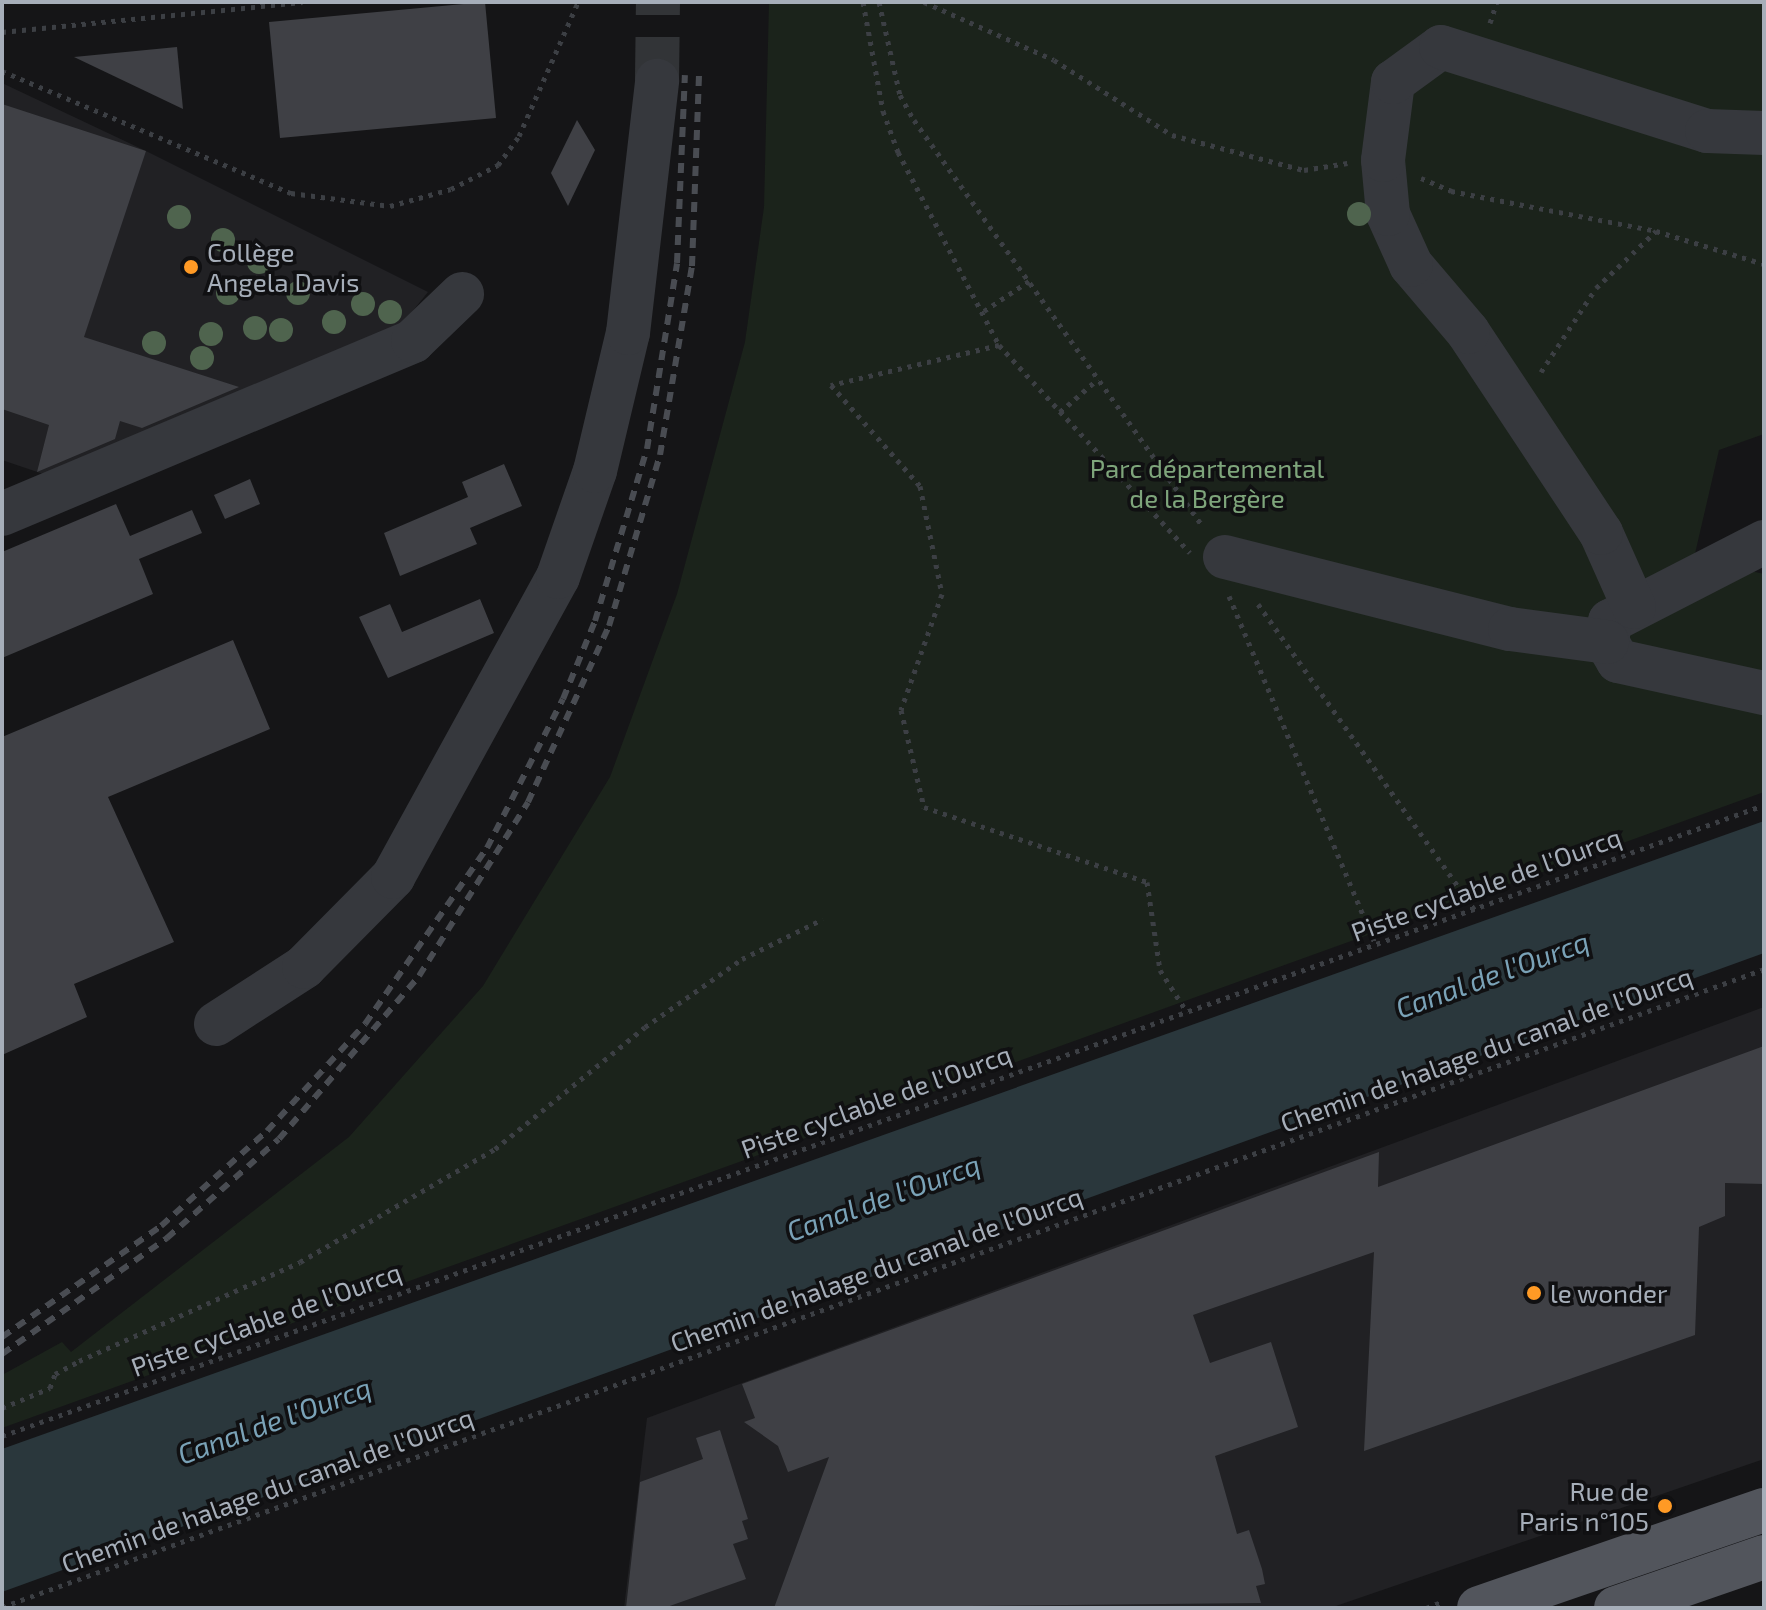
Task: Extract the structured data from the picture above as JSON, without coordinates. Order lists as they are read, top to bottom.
{
  "streets": {
    "path": ["Piste cyclable de l'Ourcq", "Chemin de halage du canal de l'Ourcq"]
  },
  "water": ["Canal de l'Ourcq"],
  "parks": ["Parc départemental de la Bergère"],
  "places": ["Collège Angela Davis", "le wonder", "Rue de Paris n°105"]
}
